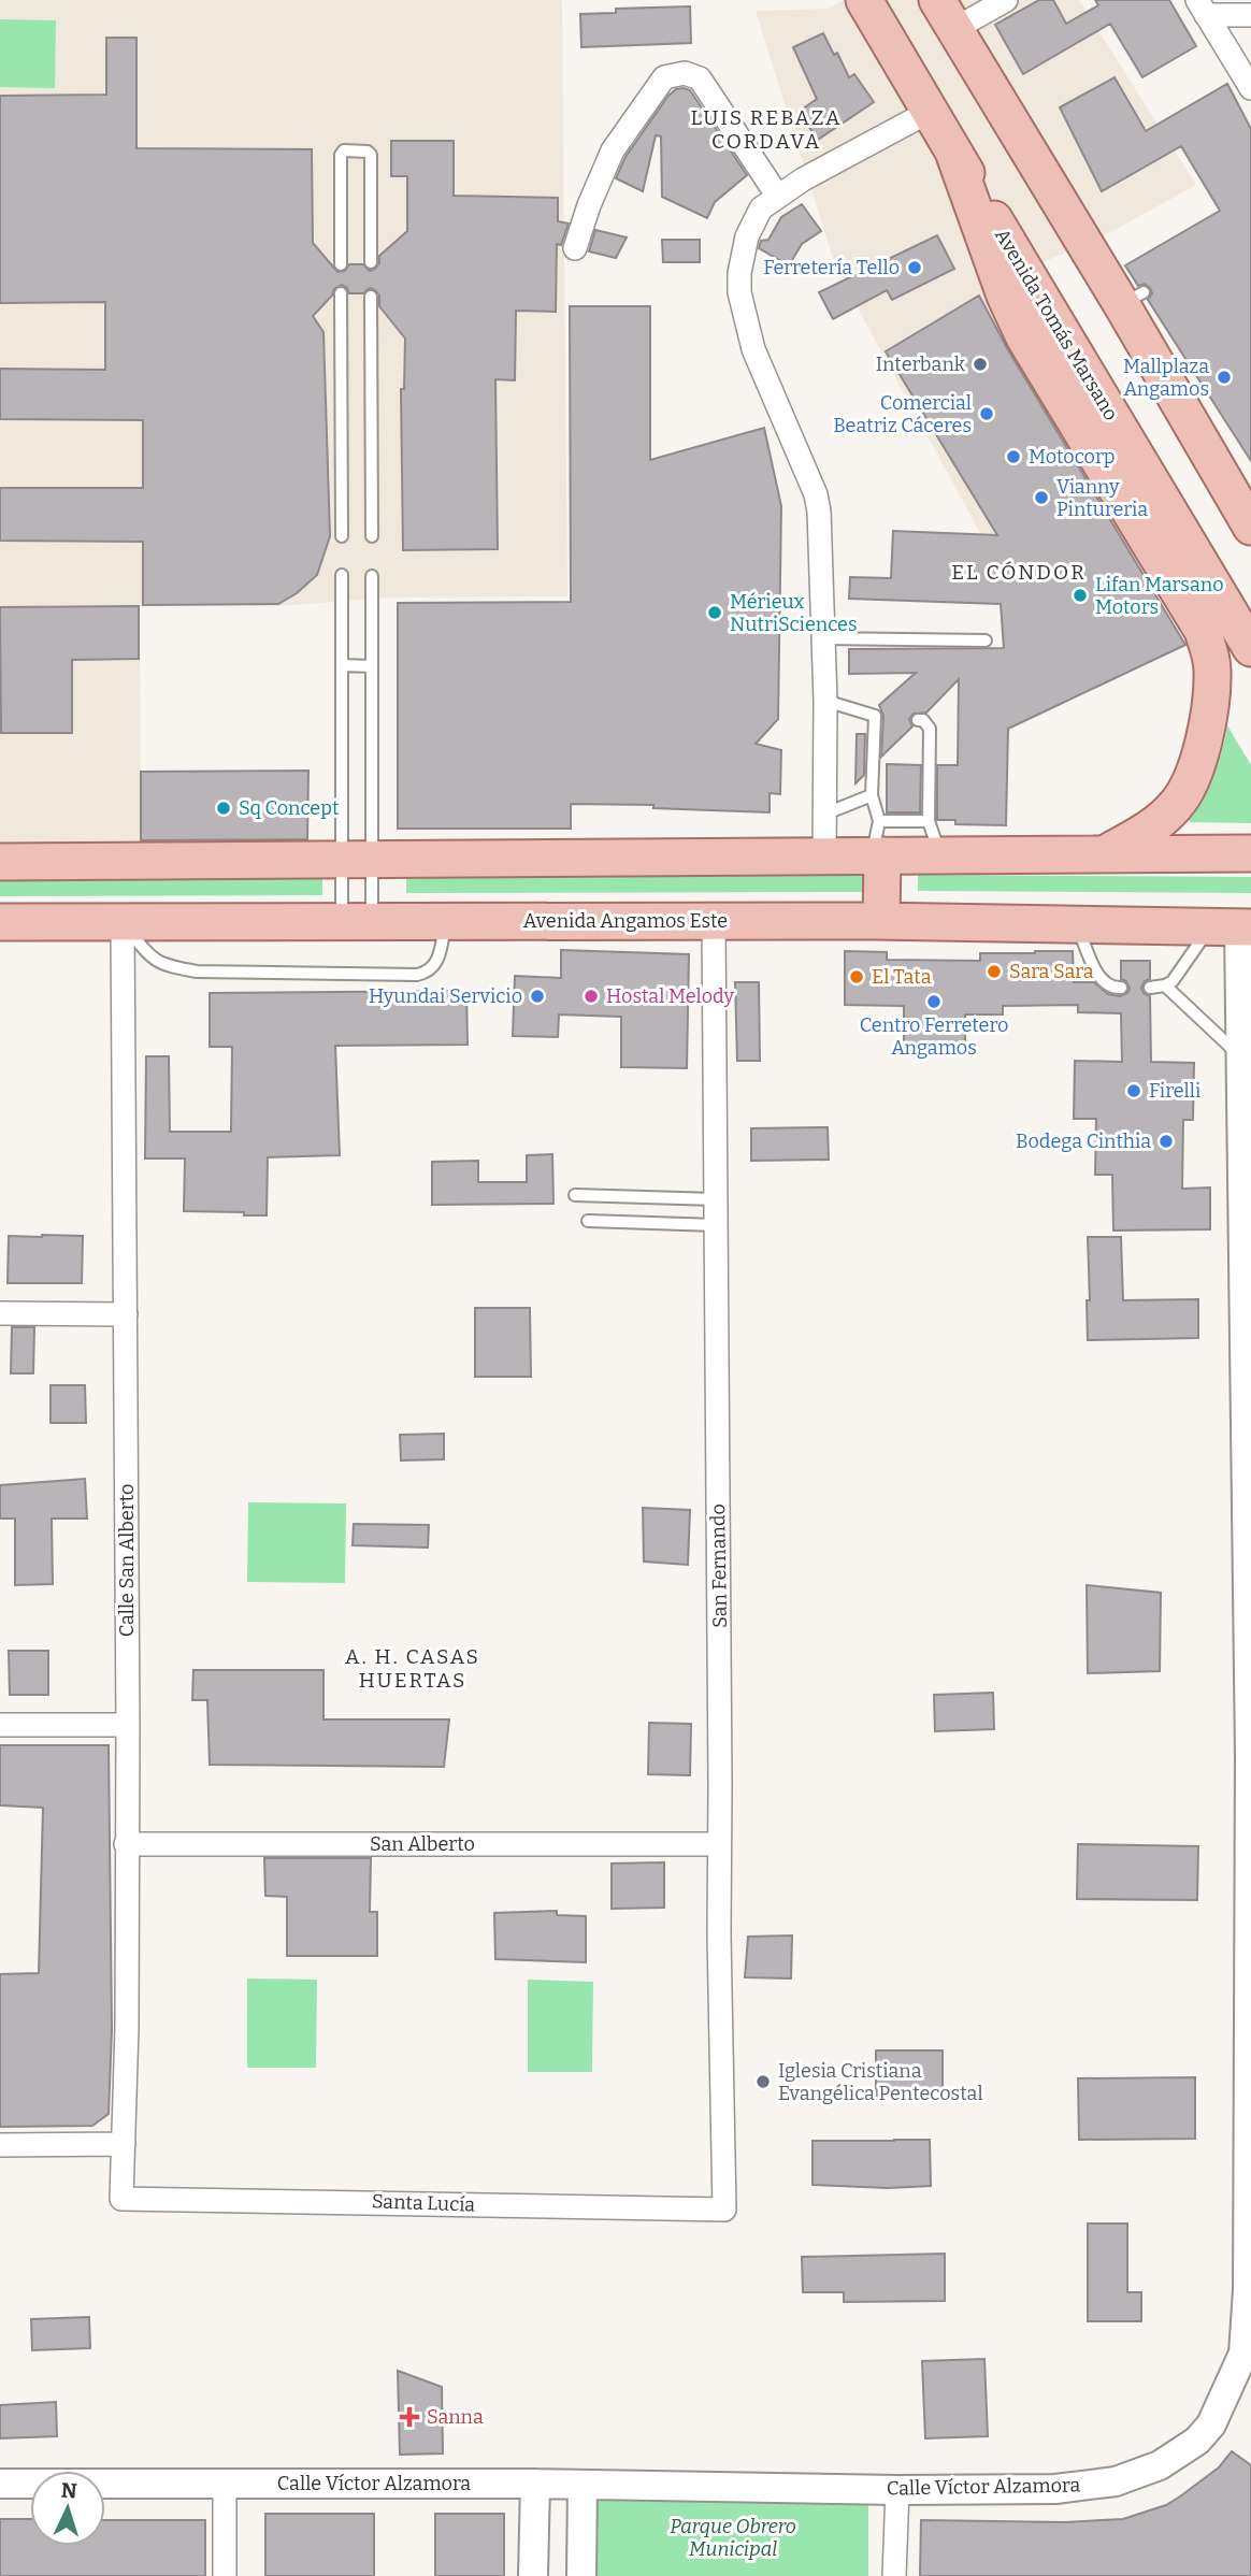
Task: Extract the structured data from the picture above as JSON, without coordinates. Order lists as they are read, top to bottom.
{
  "streets": {
    "main road": ["Avenida Tomás Marsano", "Avenida Angamos Este"],
    "street": [
      "Calle San Alberto",
      "San Fernando",
      "San Alberto",
      "Santa Lucía",
      "Calle Víctor Alzamora"
    ]
  },
  "crossings": [
    ["Avenida Angamos Este", "Calle San Alberto"],
    ["Avenida Angamos Este", "San Fernando"],
    ["Avenida Angamos Este", "Calle Víctor Alzamora"],
    ["Calle San Alberto", "San Alberto"],
    ["Calle San Alberto", "Santa Lucía"],
    ["San Fernando", "San Alberto"],
    ["San Fernando", "Santa Lucía"]
  ],
  "districts": ["LUIS REBAZA CORDAVA", "EL CÓNDOR", "A. H. CASAS HUERTAS"],
  "parks": ["Parque Obrero Municipal"],
  "places": {
    "other": [
      "Ferretería Tello",
      "Interbank",
      "Mallplaza Angamos",
      "Comercial Beatriz Cáceres",
      "Motocorp",
      "Vianny Pintureria",
      "Lifan Marsano Motors",
      "Mérieux NutriSciences",
      "Sq Concept",
      "Sara Sara",
      "El Tata",
      "Hyundai Servicio",
      "Hostal Melody",
      "Centro Ferretero Angamos",
      "Firelli",
      "Bodega Cinthia",
      "Iglesia Cristiana Evangélica Pentecostal"
    ],
    "health": ["Sanna"]
  },
  "north": "top"
}
